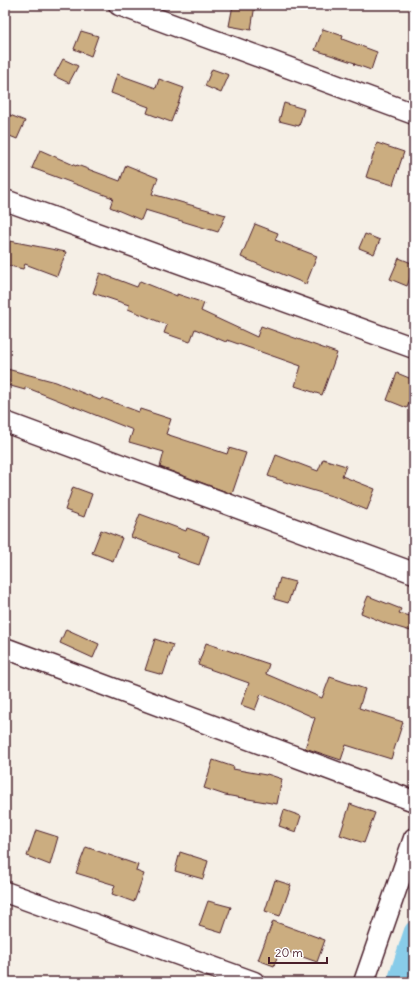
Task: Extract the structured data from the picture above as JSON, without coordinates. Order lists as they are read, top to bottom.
{
  "scale_bar": "20 m"
}
